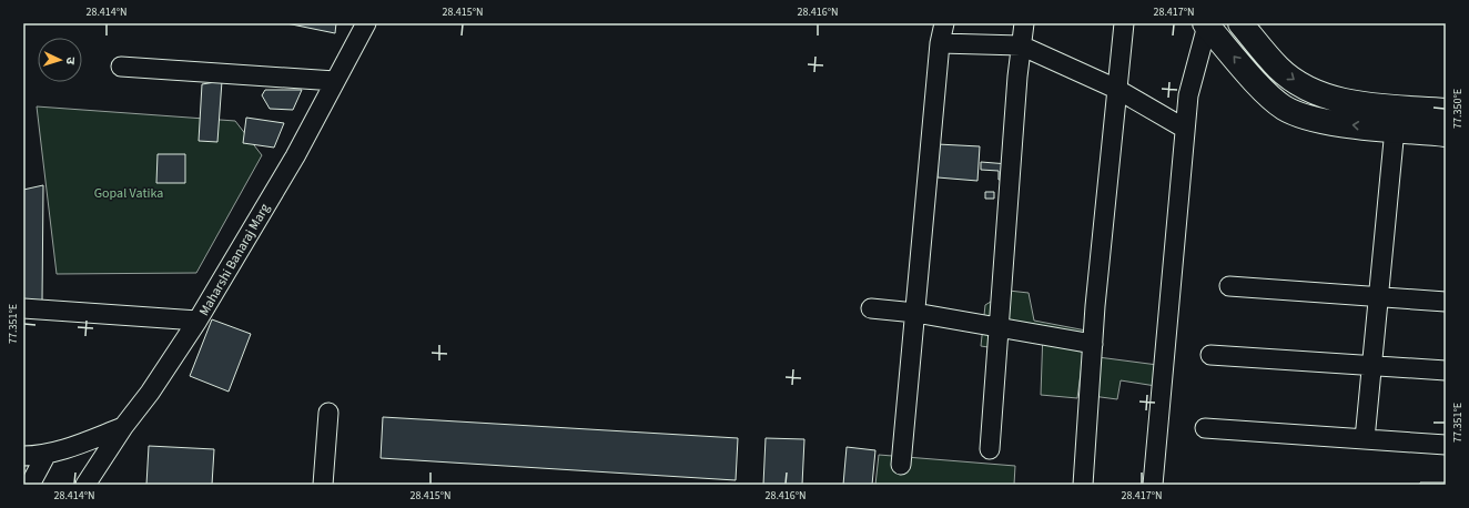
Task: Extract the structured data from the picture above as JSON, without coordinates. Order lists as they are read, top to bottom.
{
  "streets": {
    "street": ["Maharshi Banaraj Marg"]
  },
  "parks": ["Gopal Vatika"],
  "north": "right",
  "coordinates": [
    "28.414°N",
    "28.415°N",
    "28.416°N",
    "28.417°N",
    "77.350°E",
    "77.351°E"
  ]
}
